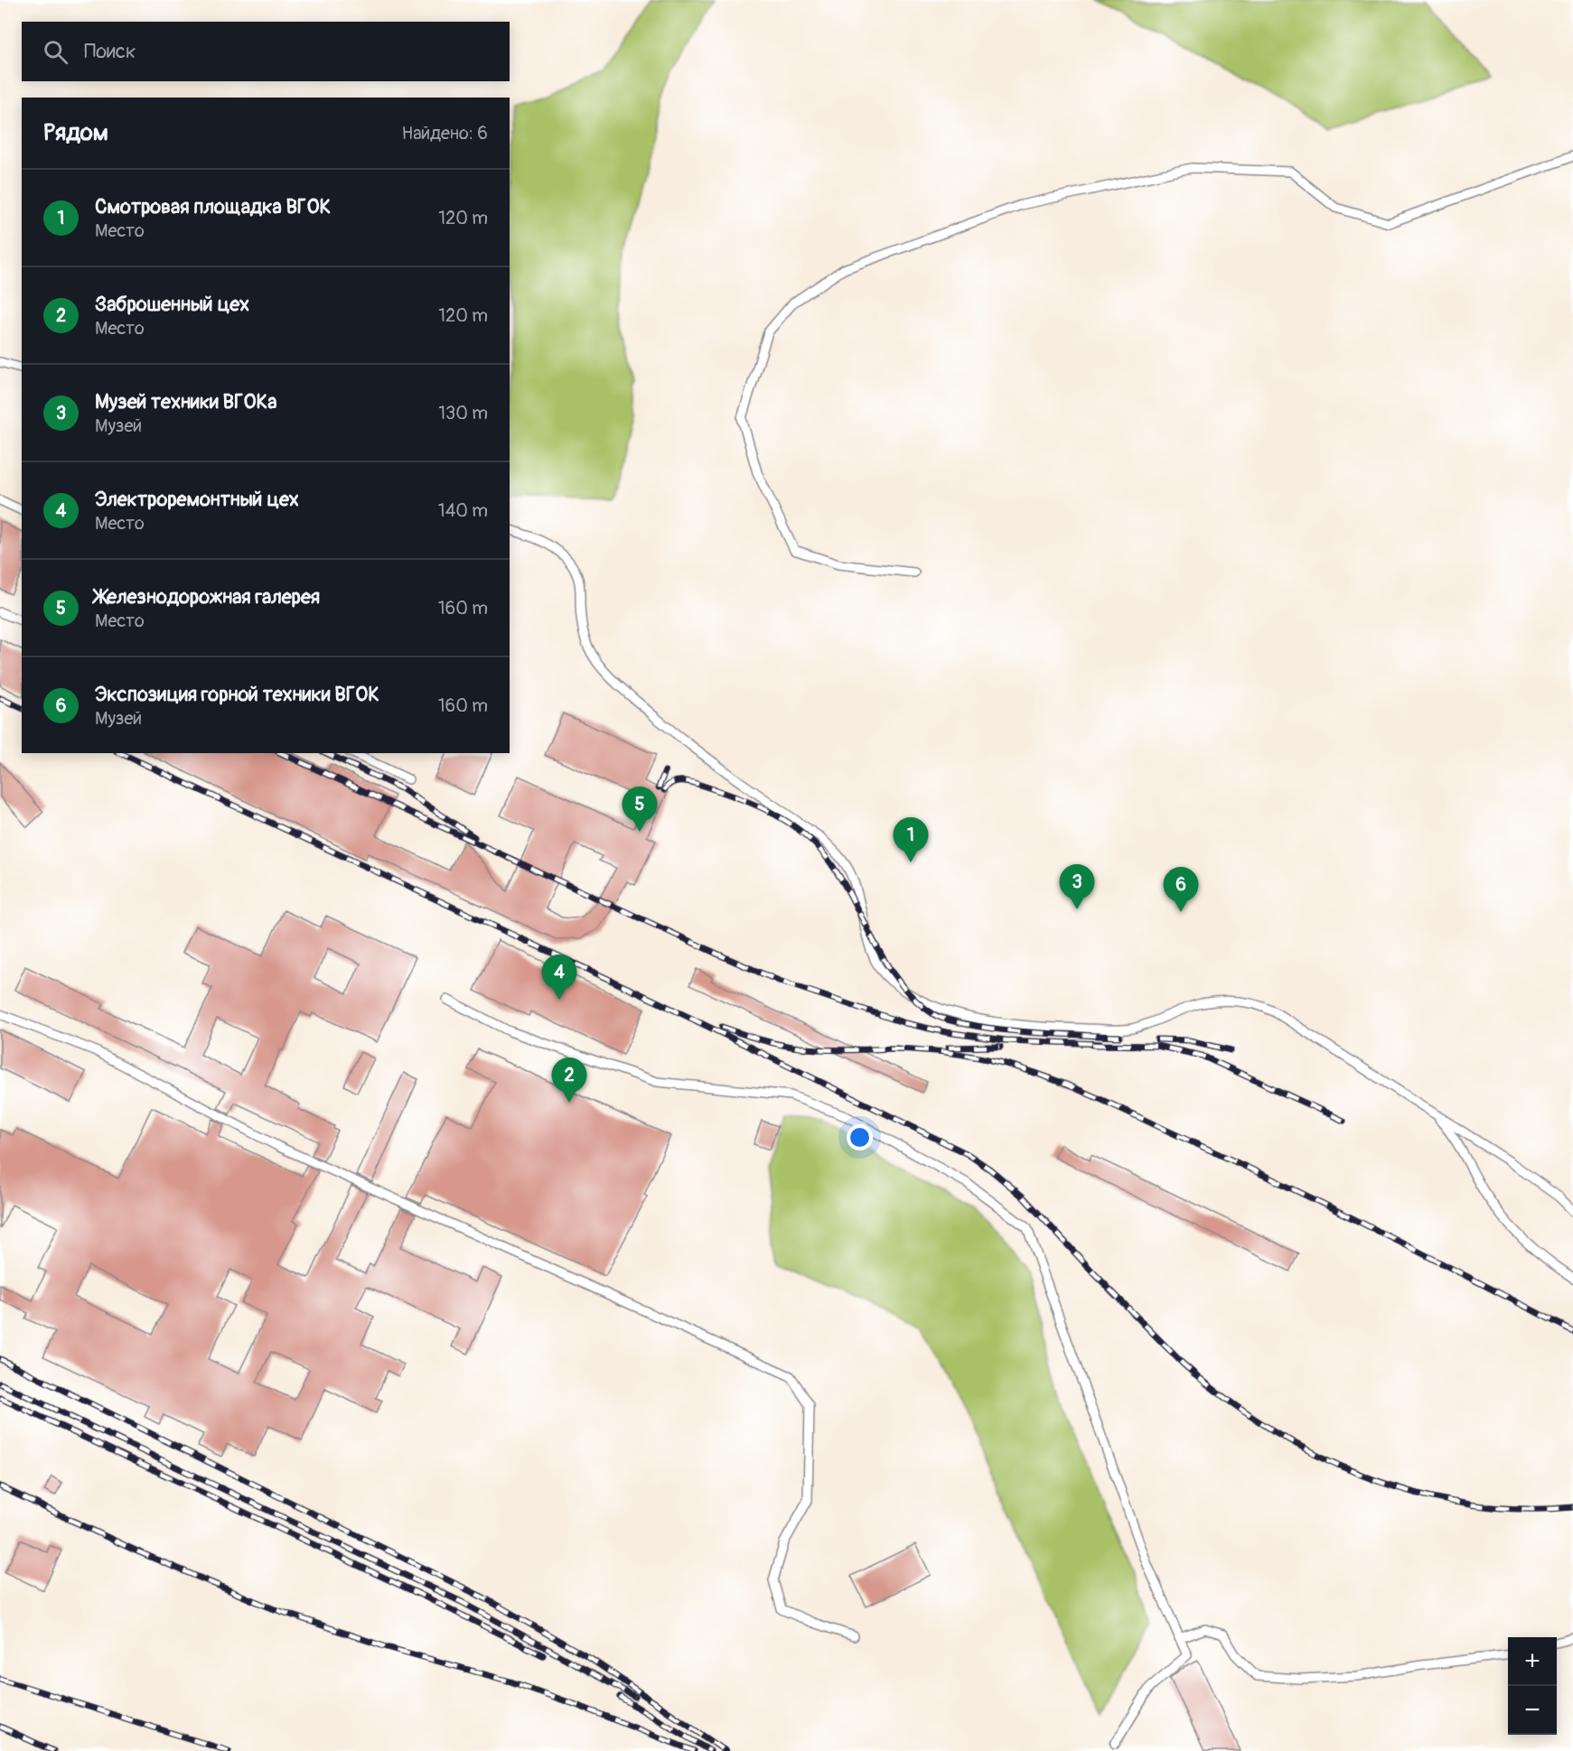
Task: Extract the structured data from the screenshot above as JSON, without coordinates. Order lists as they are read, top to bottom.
{
  "page": {
    "search": "Поиск",
    "heading": ["Рядом", "Найдено: 6"],
    "list": [
      {
        "mark": "1",
        "name": "Смотровая площадка ВГОК",
        "note": "Место",
        "value": "120 m"
      },
      {
        "mark": "2",
        "name": "Заброшенный цех",
        "note": "Место",
        "value": "120 m"
      },
      {
        "mark": "3",
        "name": "Музей техники ВГОКа",
        "note": "Музей",
        "value": "130 m"
      },
      {
        "mark": "4",
        "name": "Электроремонтный цех",
        "note": "Место",
        "value": "140 m"
      },
      {
        "mark": "5",
        "name": "Железнодорожная галерея",
        "note": "Место",
        "value": "160 m"
      },
      {
        "mark": "6",
        "name": "Экспозиция горной техники ВГОК",
        "note": "Музей",
        "value": "160 m"
      }
    ],
    "pins": [
      "5",
      "1",
      "3",
      "6",
      "4",
      "2"
    ],
    "map_buttons": ["+", "−"]
  }
}
